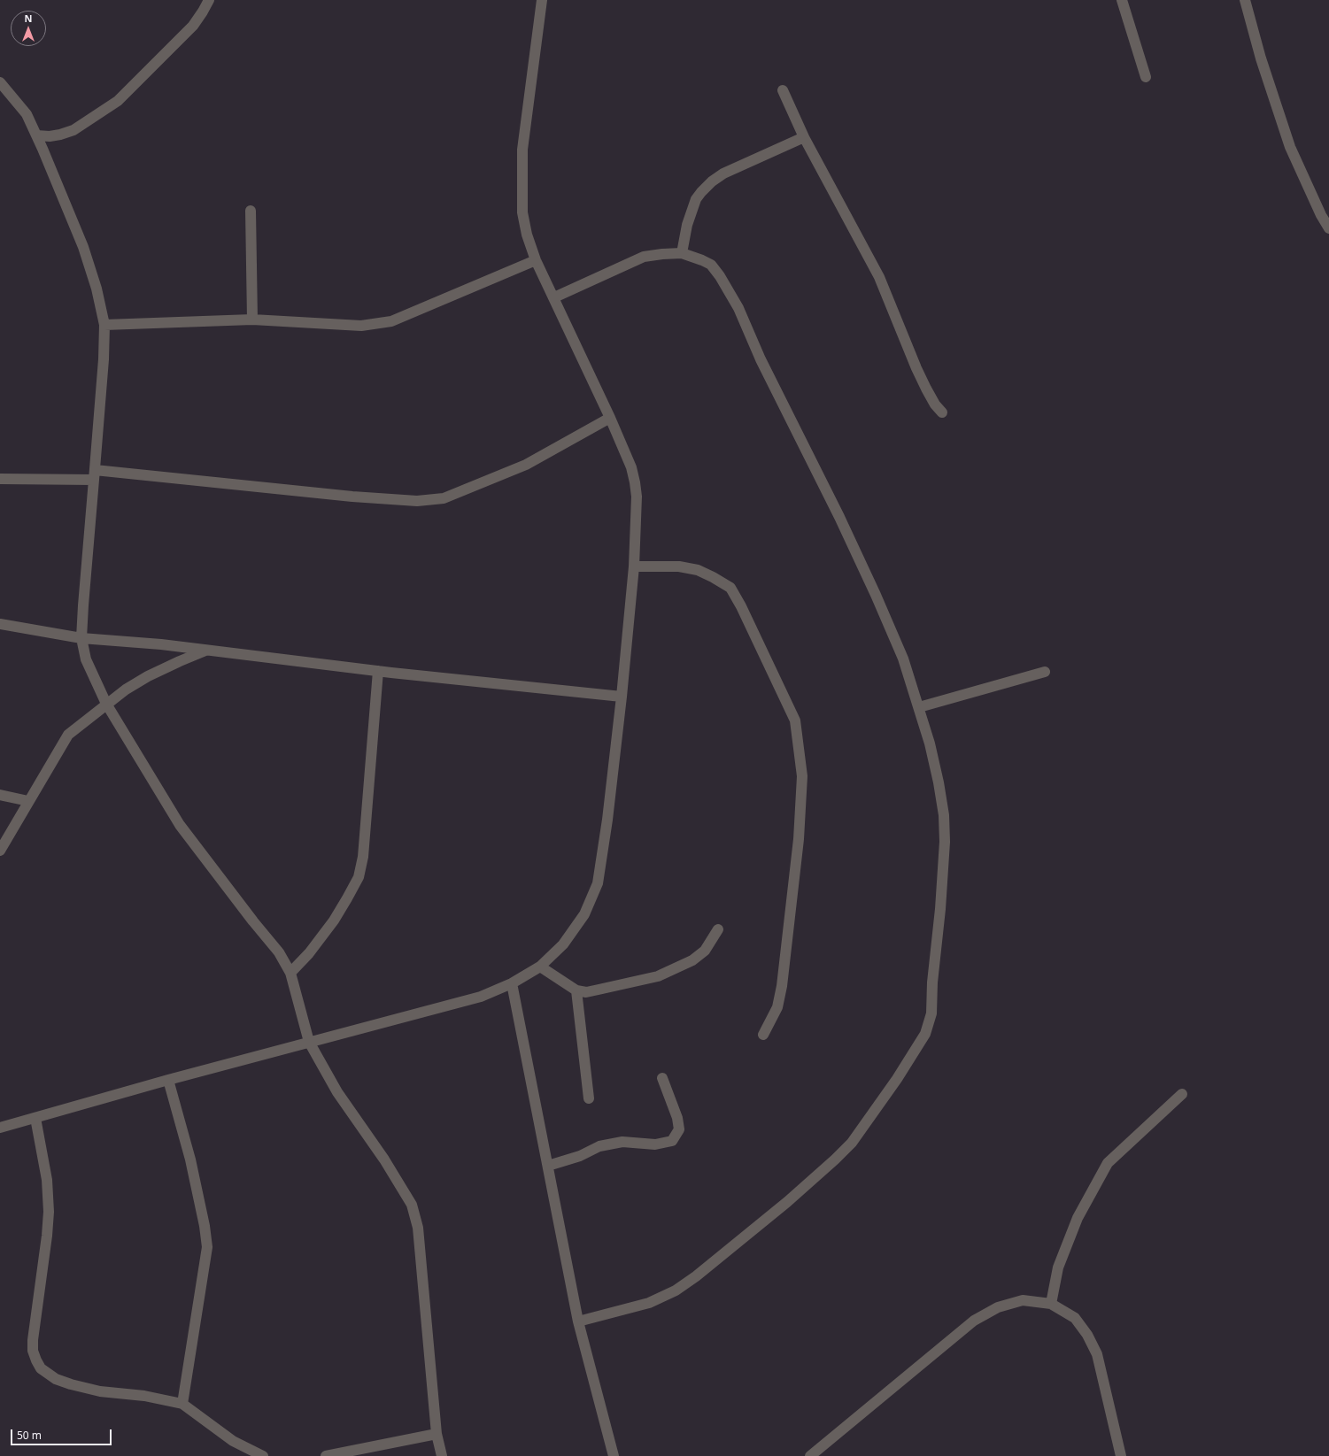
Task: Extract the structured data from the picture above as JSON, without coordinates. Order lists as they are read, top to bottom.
{
  "scale_bar": "50 m",
  "north": "top"
}
